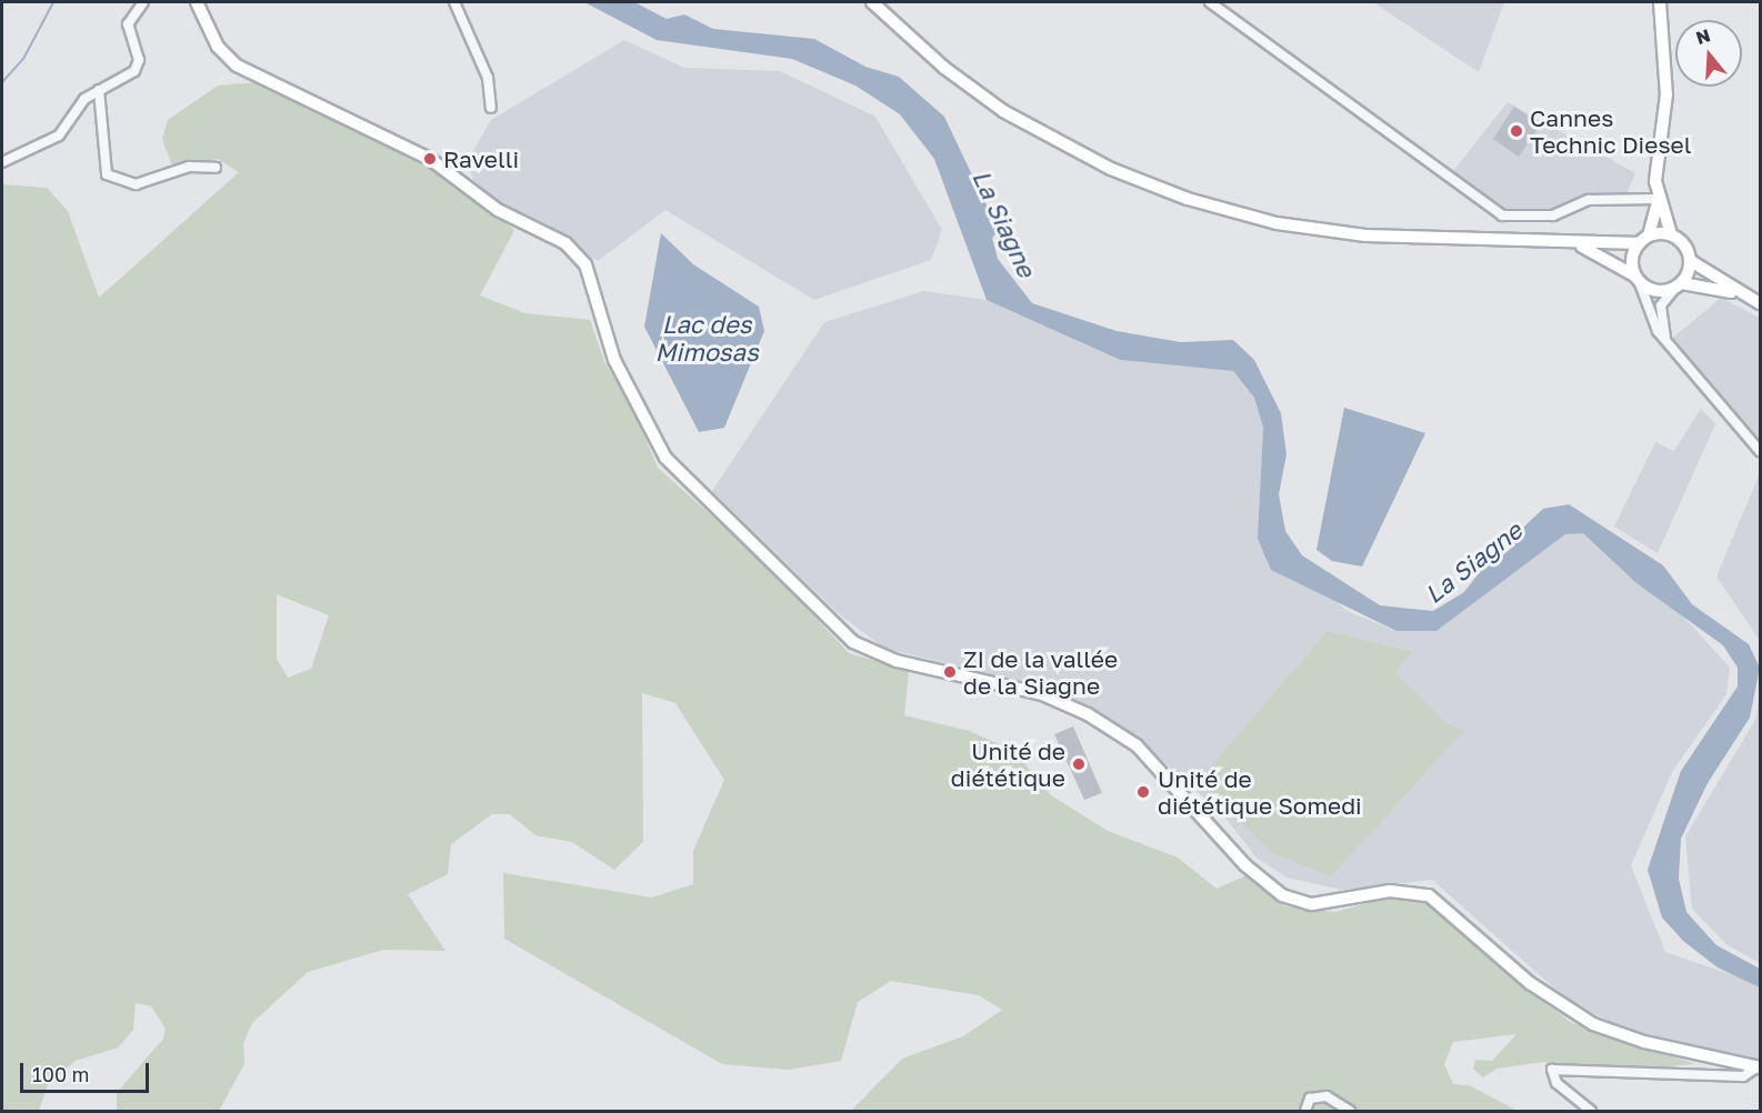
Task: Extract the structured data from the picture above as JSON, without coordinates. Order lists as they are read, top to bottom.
{
  "water": ["La Siagne", "Lac des Mimosas"],
  "places": [
    "Cannes Technic Diesel",
    "Ravelli",
    "ZI de la vallée de la Siagne",
    "Unité de diététique",
    "Unité de diététique Somedi"
  ],
  "scale_bar": "100 m",
  "north": "top"
}
